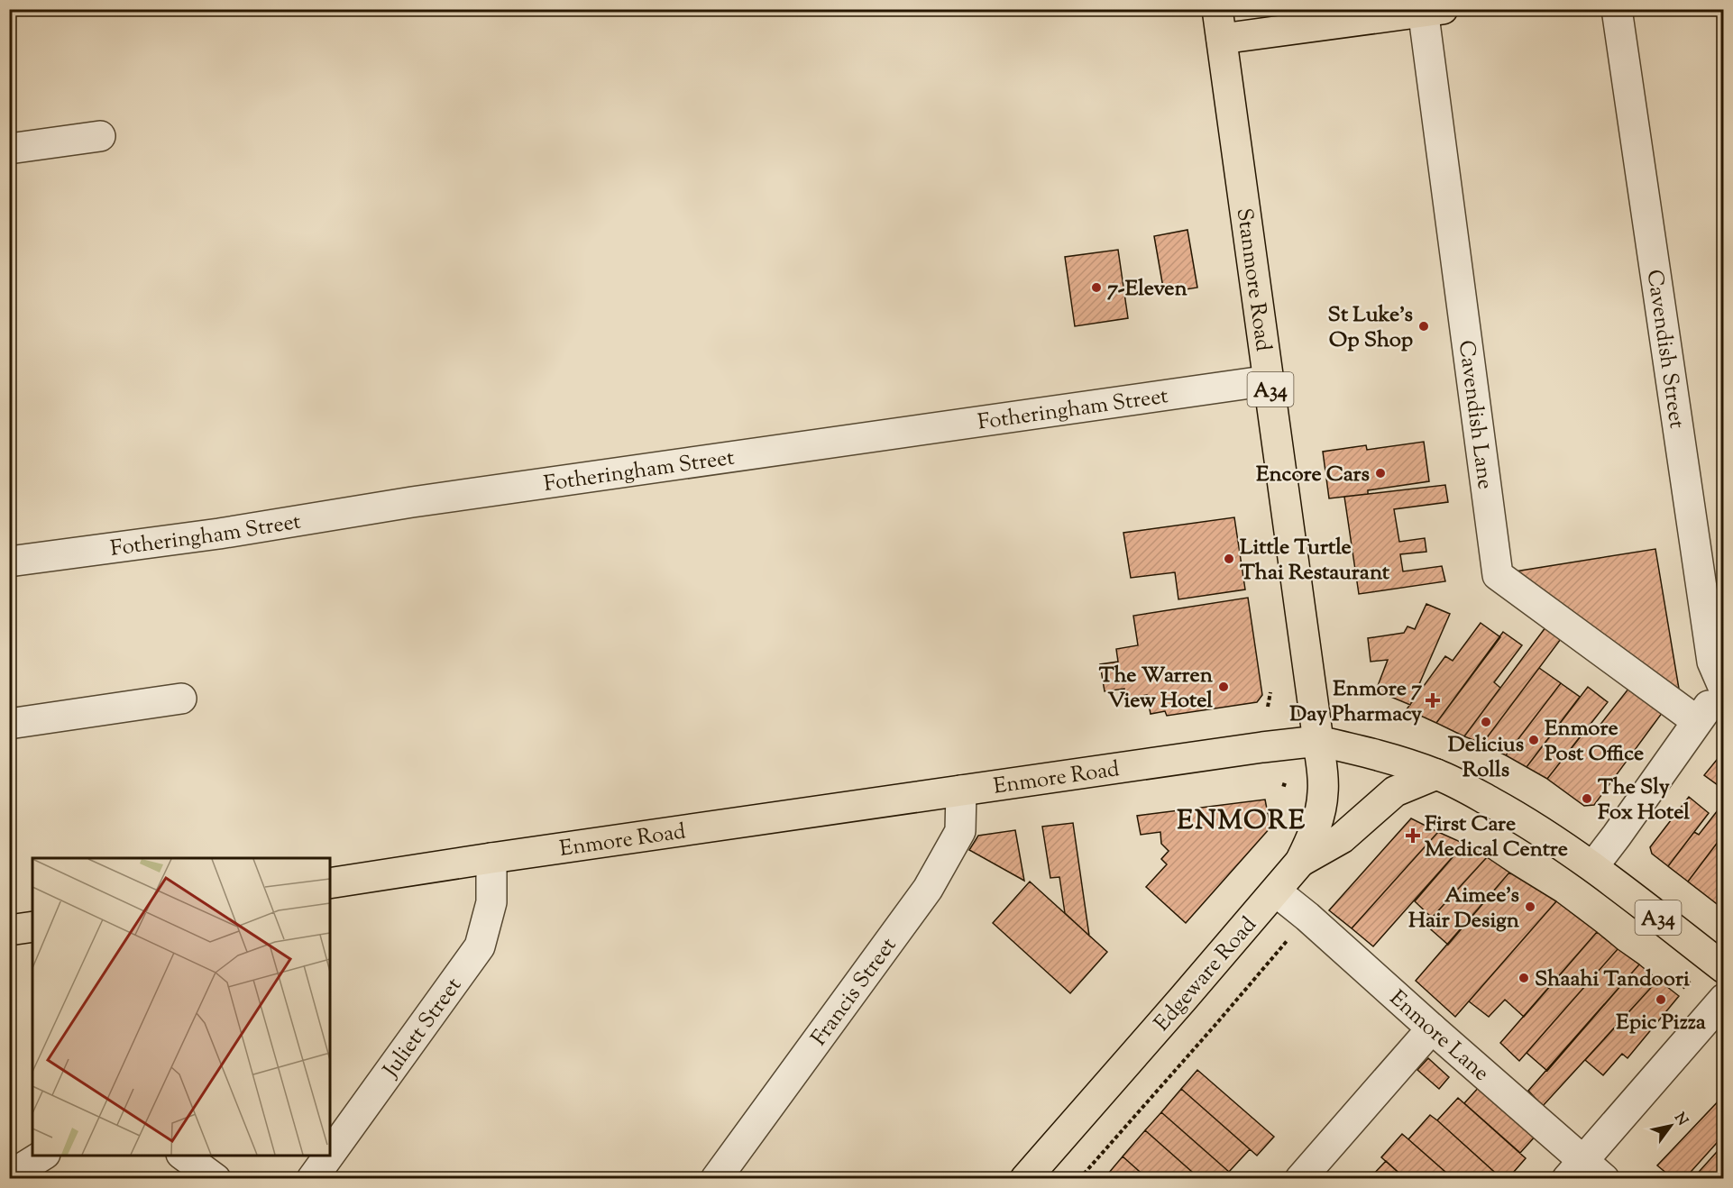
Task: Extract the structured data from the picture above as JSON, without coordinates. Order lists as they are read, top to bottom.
{
  "streets": {
    "main road": [
      "Stanmore Road",
      "A34",
      "Enmore Road",
      "Edgeware Road"
    ],
    "street": [
      "Cavendish Street",
      "Fotheringham Street",
      "Cavendish Lane",
      "Francis Street",
      "Juliett Street",
      "Enmore Lane"
    ]
  },
  "crossings": [
    ["Stanmore Road", "Fotheringham Street"],
    ["Stanmore Road", "Enmore Road"],
    ["Stanmore Road", "Edgeware Road"],
    ["Enmore Road", "Edgeware Road"],
    ["Enmore Road", "Francis Street"],
    ["Enmore Road", "Juliett Street"],
    ["Edgeware Road", "Enmore Lane"]
  ],
  "districts": ["ENMORE"],
  "places": {
    "other": [
      "7-Eleven",
      "St Luke’s Op Shop",
      "Encore Cars",
      "Little Turtle Thai Restaurant",
      "The Warren View Hotel",
      "Delicius Rolls",
      "Enmore Post Office",
      "The Sly Fox Hotel",
      "Aimee's Hair Design",
      "Shaahi Tandoori",
      "Epic Pizza"
    ],
    "health": ["Enmore 7 Day Pharmacy", "First Care Medical Centre"]
  },
  "north": "top right"
}
